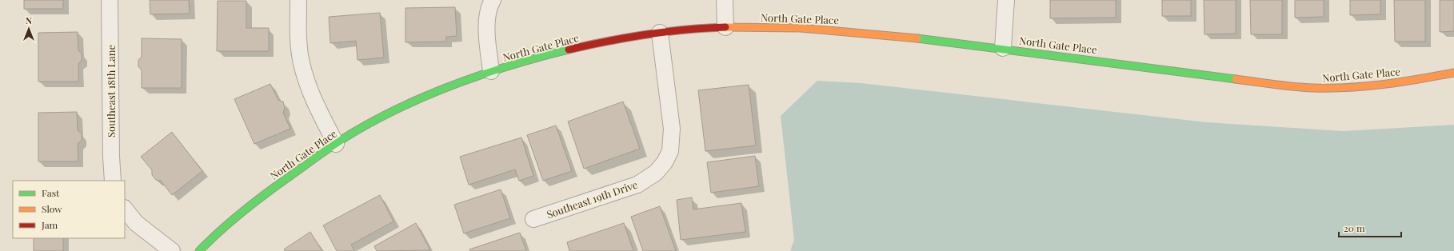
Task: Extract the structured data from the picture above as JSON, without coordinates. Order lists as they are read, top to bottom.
{
  "streets": {
    "street": ["North Gate Place", "Southeast 18th Lane", "Southeast 19th Drive"]
  },
  "crossings": [
    ["North Gate Place", "Southeast 19th Drive"]
  ],
  "legend": ["Fast", "Slow", "Jam"],
  "scale_bar": "20 m",
  "north": "top"
}
